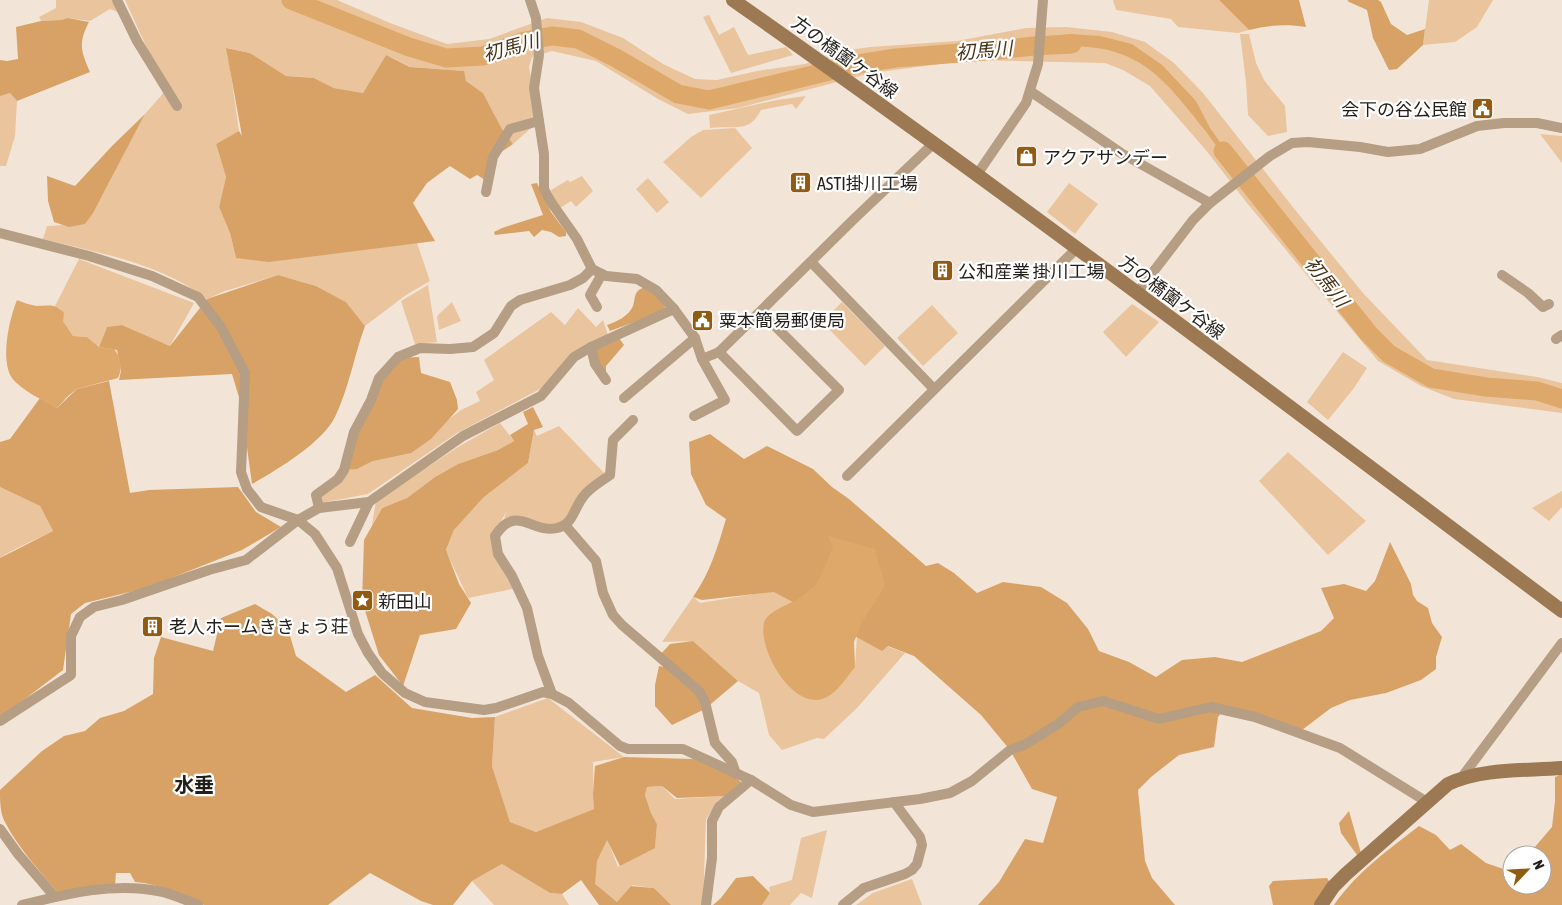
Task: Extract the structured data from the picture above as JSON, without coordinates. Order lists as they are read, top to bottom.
{
  "streets": {
    "main road": ["方の橋薗ケ谷線"]
  },
  "districts": ["水垂"],
  "water": ["初馬川"],
  "places": {
    "public building": ["会下の谷公民館", "粟本簡易郵便局"],
    "shop": ["アクアサンデー"],
    "building": ["ASTI掛川工場", "公和産業 掛川工場", "老人ホームききょう荘"],
    "place": ["新田山"]
  },
  "north": "top right"
}
